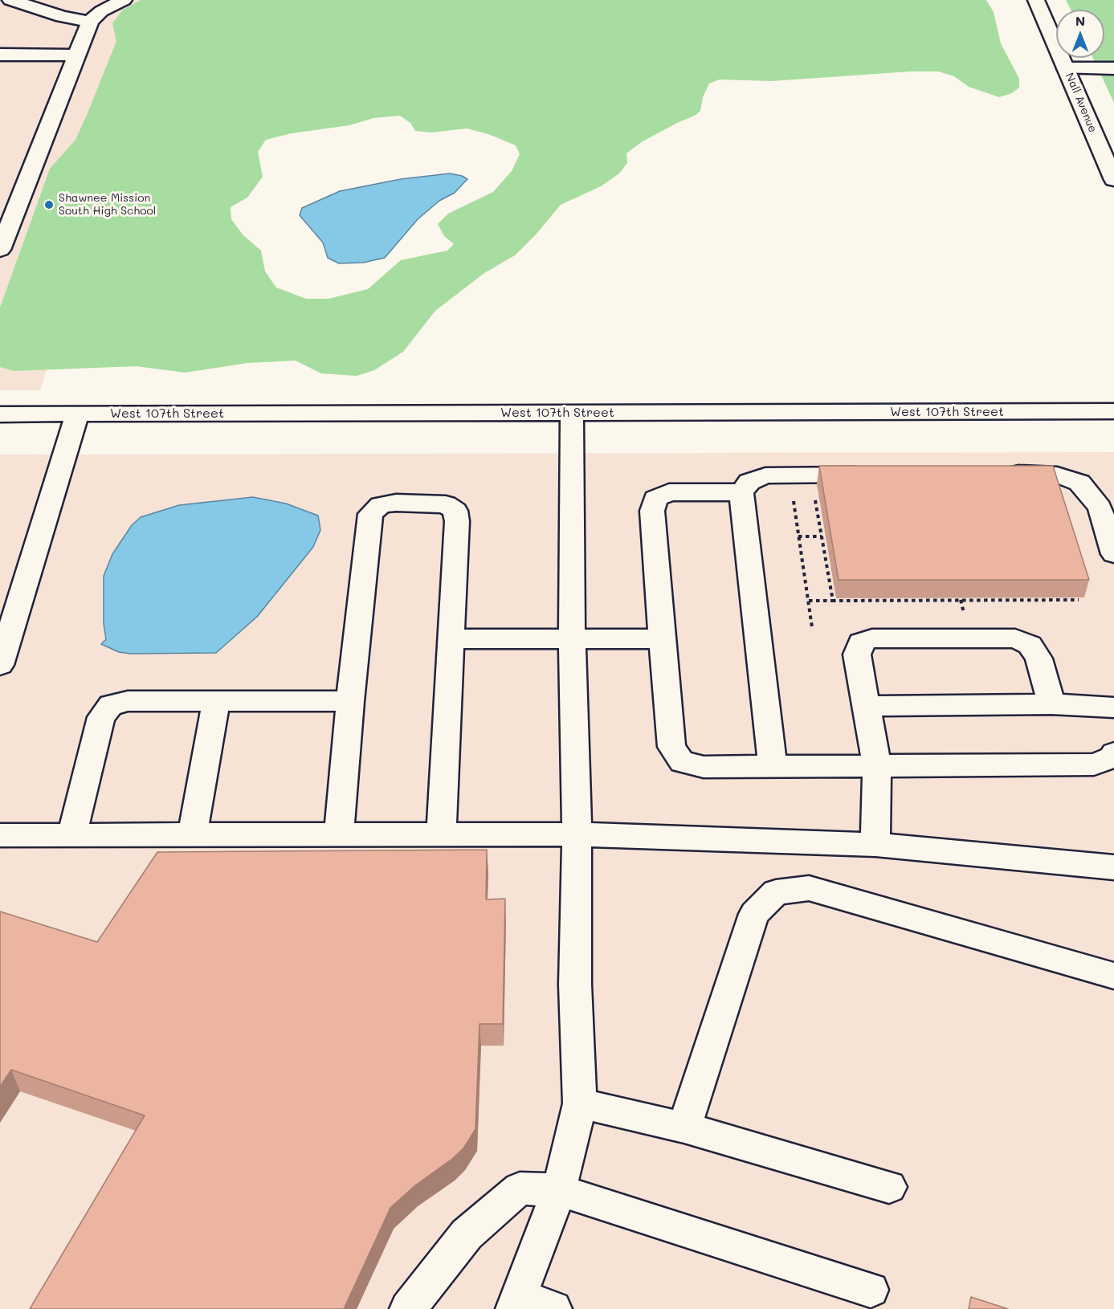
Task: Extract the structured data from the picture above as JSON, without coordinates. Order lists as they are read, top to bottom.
{
  "streets": {
    "street": ["Nall Avenue", "West 107th Street"]
  },
  "places": ["Shawnee Mission South High School"],
  "north": "top"
}
